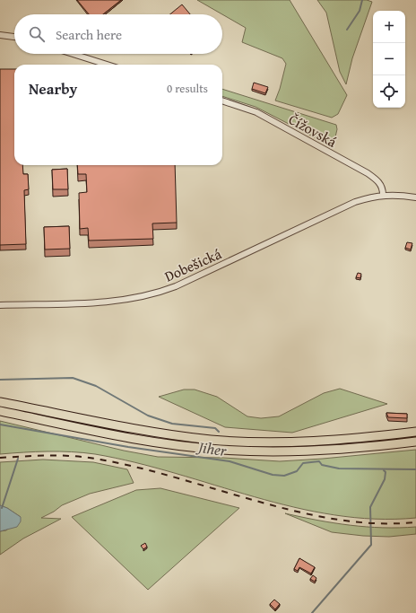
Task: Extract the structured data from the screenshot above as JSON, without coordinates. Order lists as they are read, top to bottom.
{
  "streets": {
    "street": ["Čížovská", "Dobešická"]
  },
  "crossings": [
    ["Čížovská", "Dobešická"]
  ],
  "water": ["Jiher"],
  "page": {
    "map_buttons": ["+", "−"],
    "search": "Search here",
    "heading": ["Nearby", "0 results"]
  }
}
